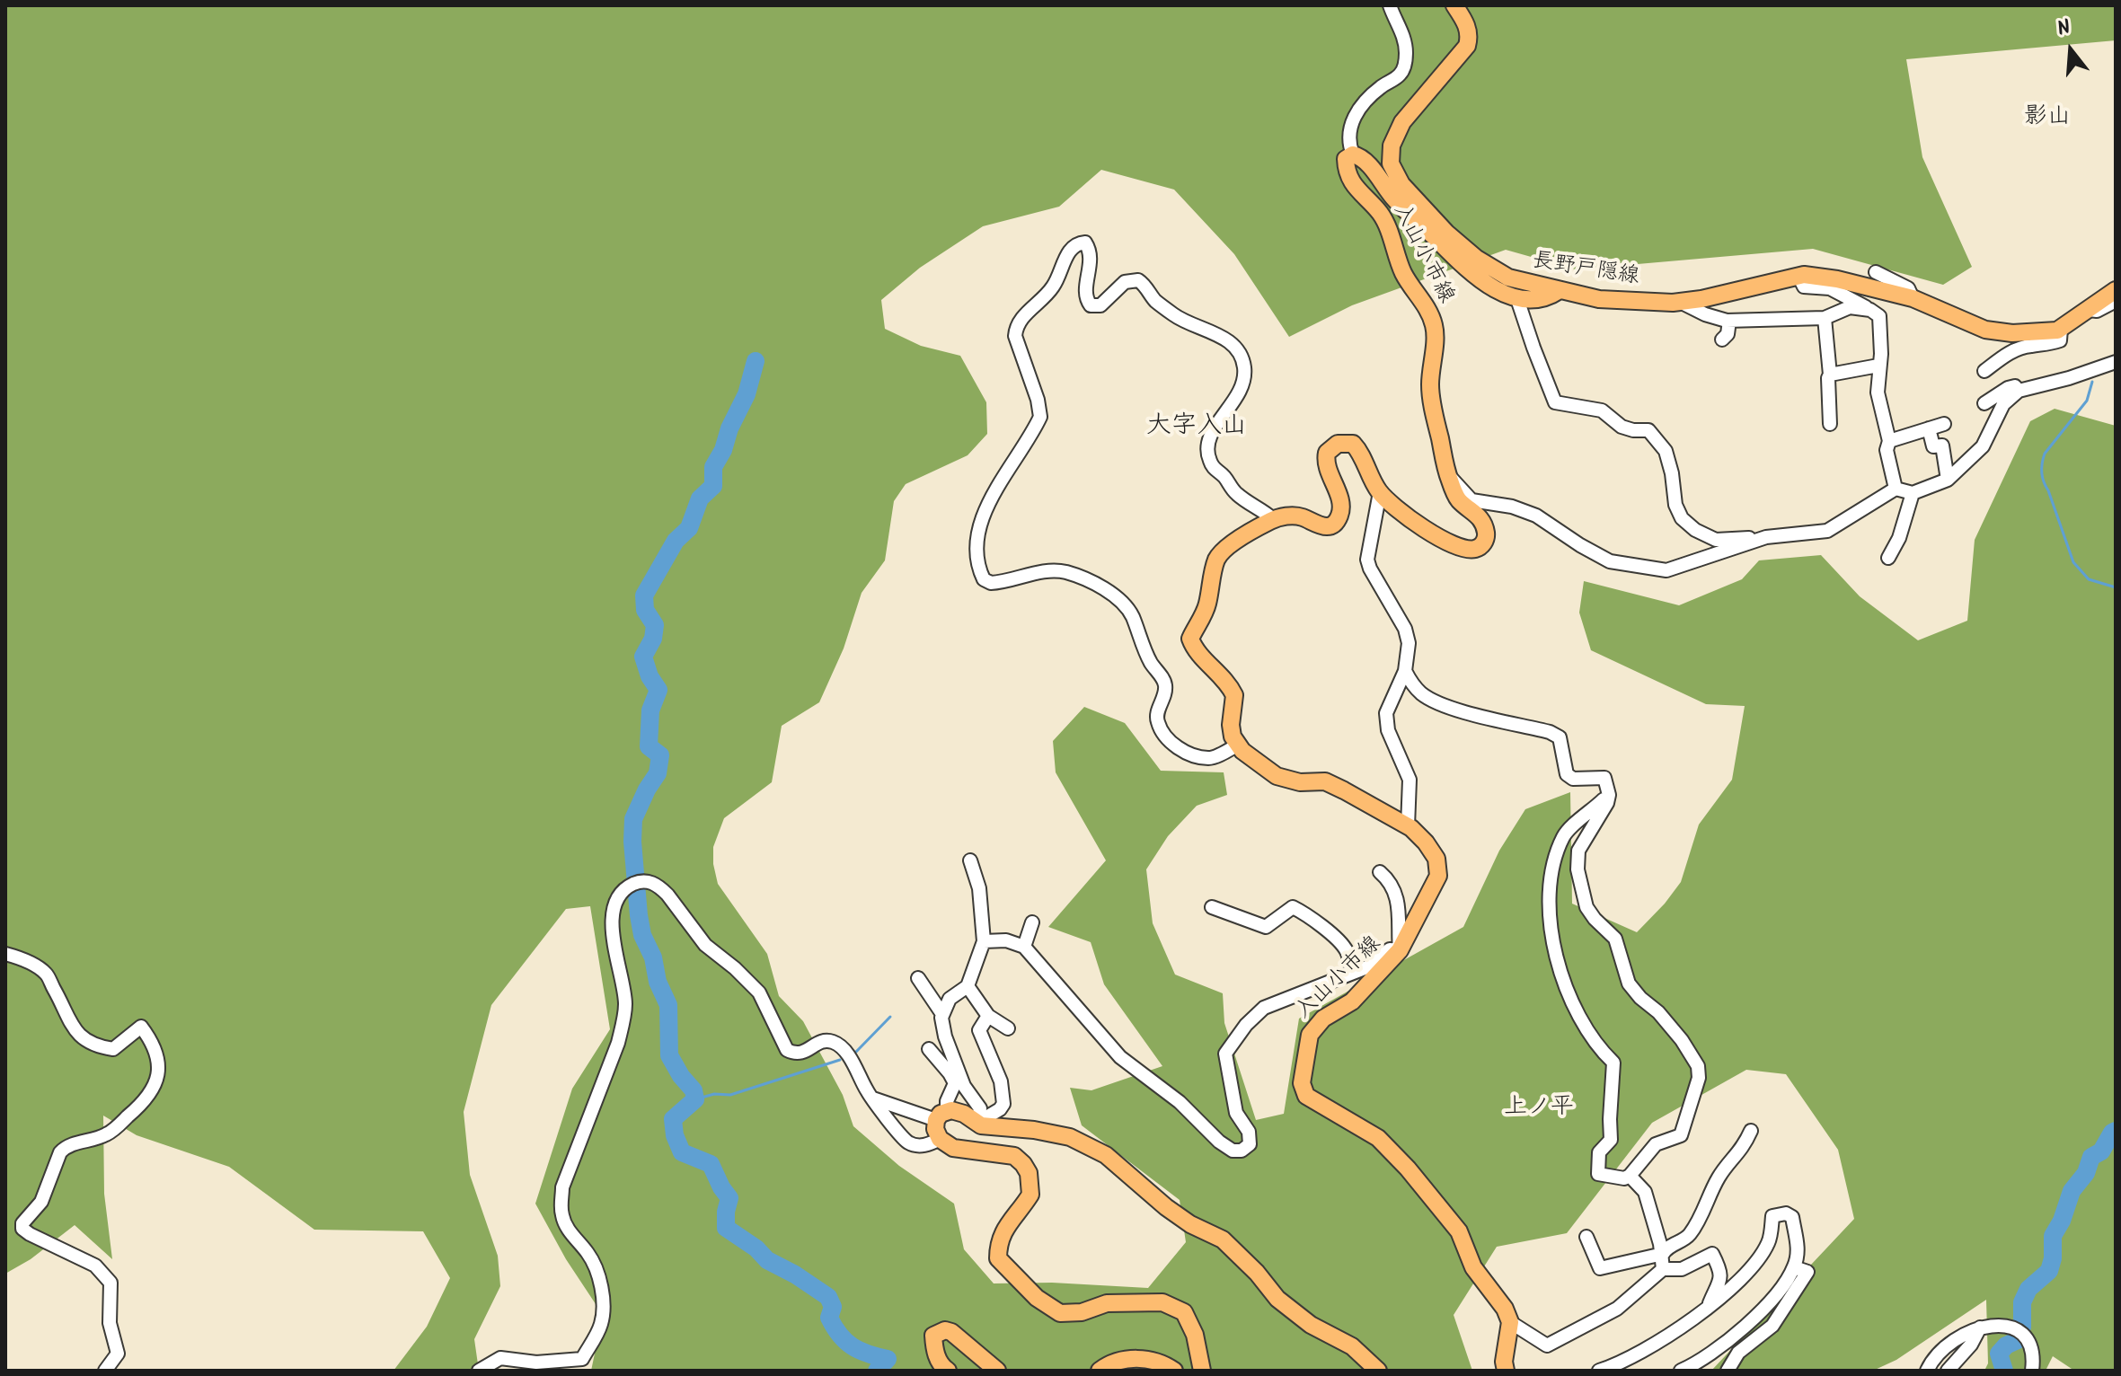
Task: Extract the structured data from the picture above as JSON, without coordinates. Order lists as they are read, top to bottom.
{
  "streets": {
    "main road": ["入山小市線", "長野戸隠線"]
  },
  "crossings": [
    ["入山小市線", "長野戸隠線"]
  ],
  "districts": ["影山", "大字入山", "上ノ平"],
  "north": "top"
}
